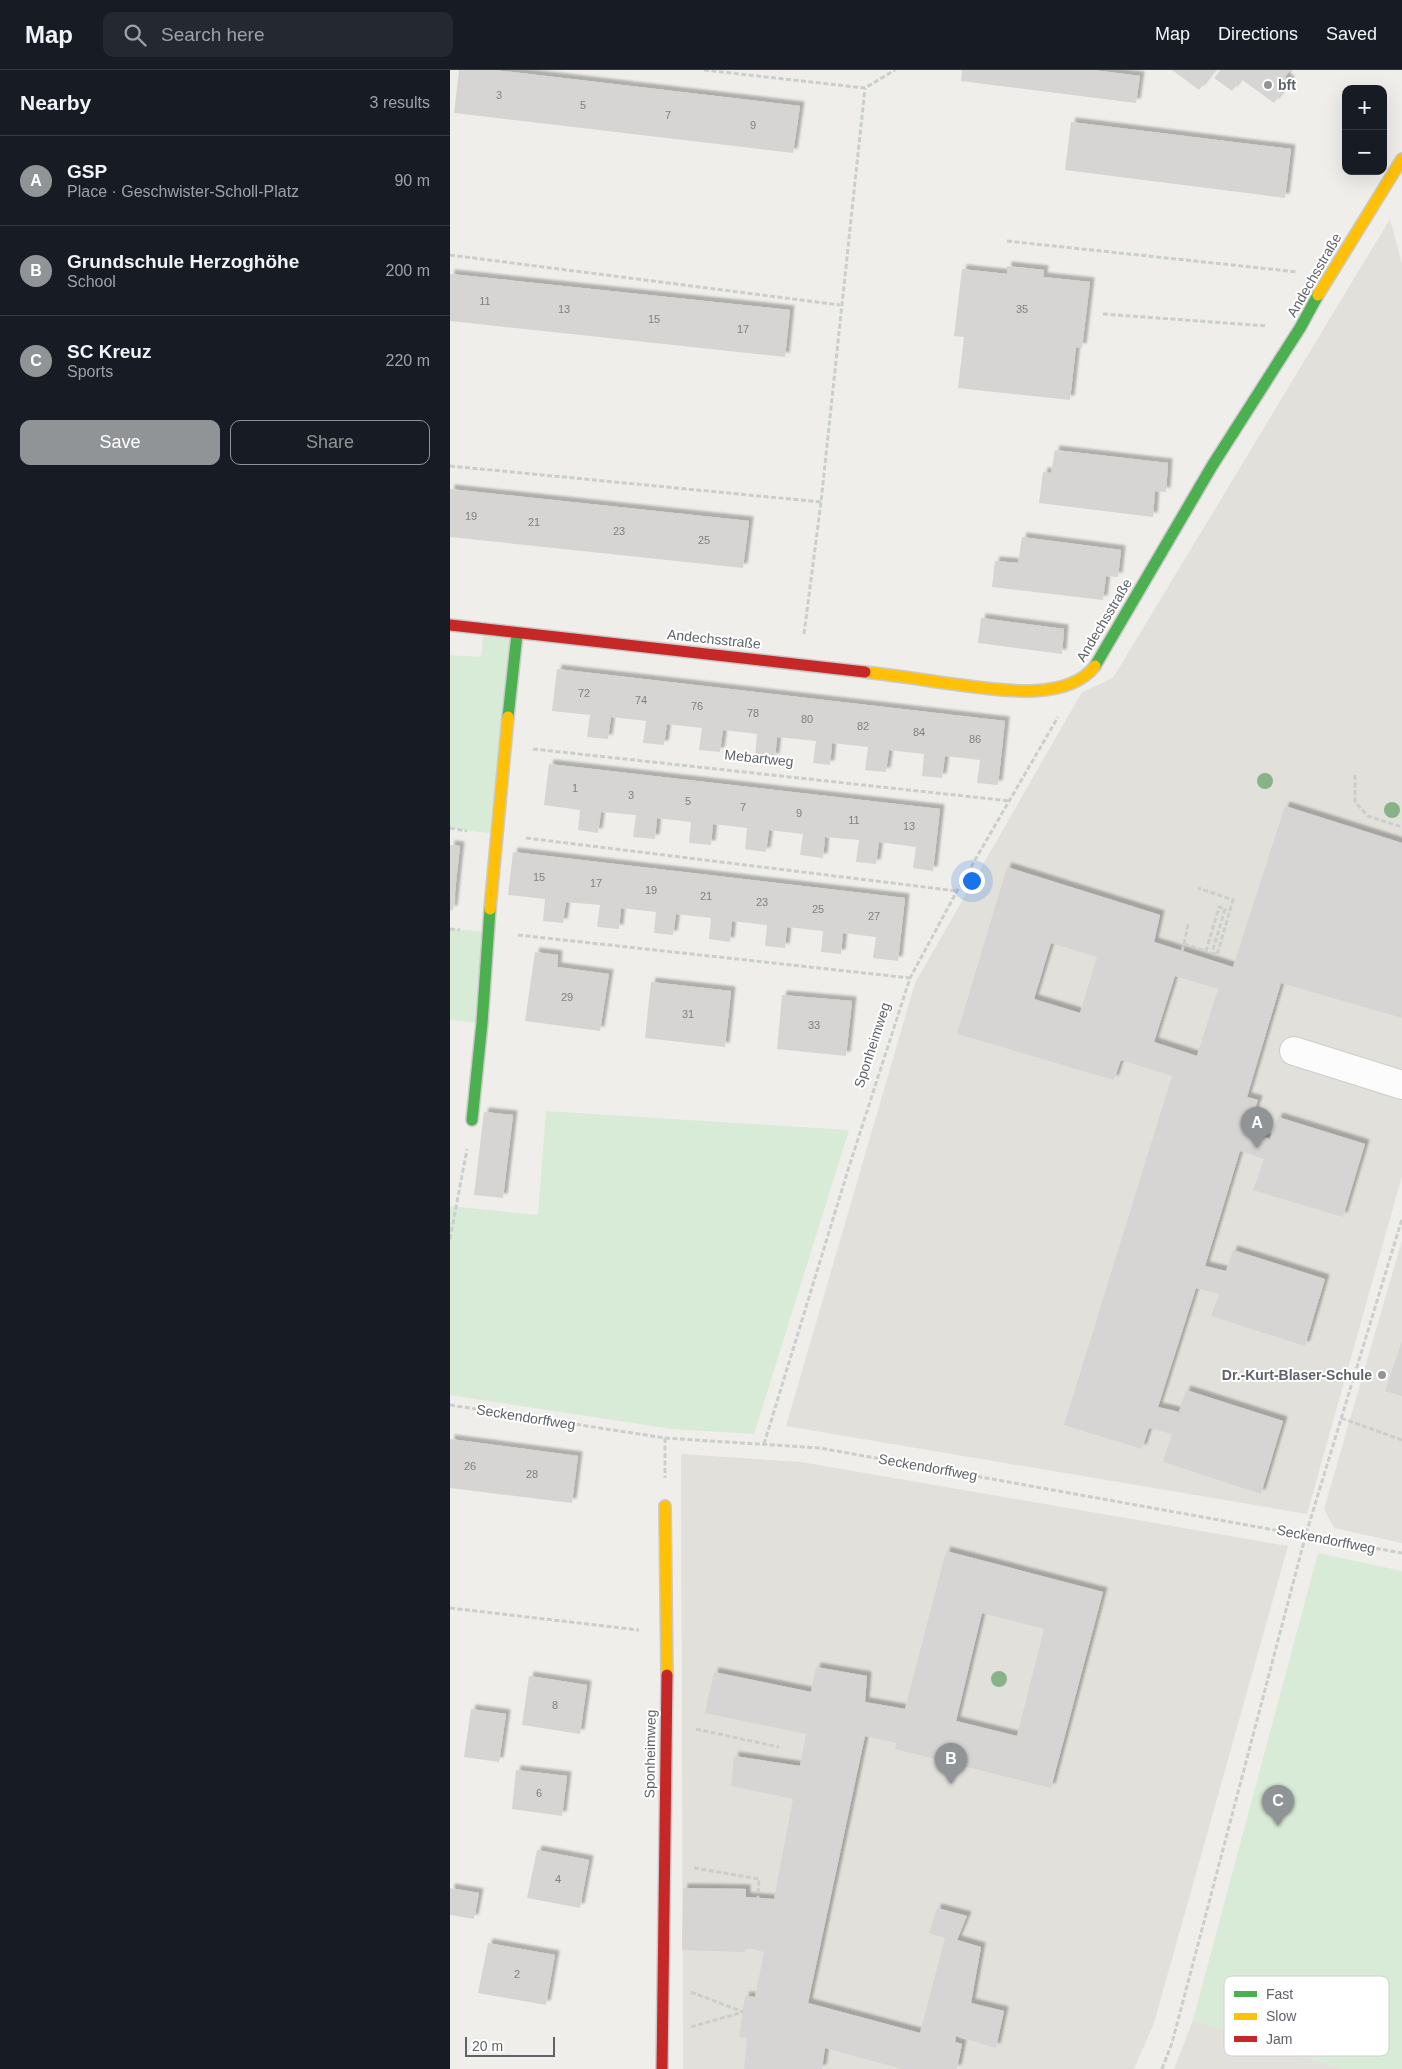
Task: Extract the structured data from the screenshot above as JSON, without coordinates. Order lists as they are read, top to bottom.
{
  "streets": {
    "street": ["Andechsstraße", "Sponheimweg"],
    "path": ["Mebartweg", "Seckendorffweg"]
  },
  "crossings": [
    ["Andechsstraße", "Sponheimweg"],
    ["Mebartweg", "Sponheimweg"],
    ["Sponheimweg", "Seckendorffweg"]
  ],
  "places": ["bft", "Dr.-Kurt-Blaser-Schule"],
  "house_numbers": [
    "3",
    "5",
    "7",
    "9",
    "11",
    "13",
    "35",
    "15",
    "17",
    "19",
    "21",
    "23",
    "25",
    "72",
    "74",
    "76",
    "78",
    "80",
    "82",
    "84",
    "86",
    "1",
    "3",
    "5",
    "7",
    "9",
    "11",
    "13",
    "15",
    "17",
    "19",
    "21",
    "23",
    "25",
    "27",
    "29",
    "31",
    "33",
    "26",
    "28",
    "8",
    "6",
    "4",
    "2"
  ],
  "legend": ["Fast", "Slow", "Jam"],
  "scale_bar": "20 m",
  "page": {
    "header": "Map",
    "search": "Search here",
    "nav": ["Map", "Directions", "Saved"],
    "heading": ["Nearby", "3 results"],
    "map_buttons": ["+", "−"],
    "list": [
      {
        "mark": "A",
        "name": "GSP",
        "note": "Place · Geschwister-Scholl-Platz",
        "value": "90 m"
      },
      {
        "mark": "B",
        "name": "Grundschule Herzoghöhe",
        "note": "School",
        "value": "200 m"
      },
      {
        "mark": "C",
        "name": "SC Kreuz",
        "note": "Sports",
        "value": "220 m"
      }
    ],
    "buttons": ["Save", "Share"],
    "pins": ["A", "B", "C"],
    "scale": "20 m"
  }
}
